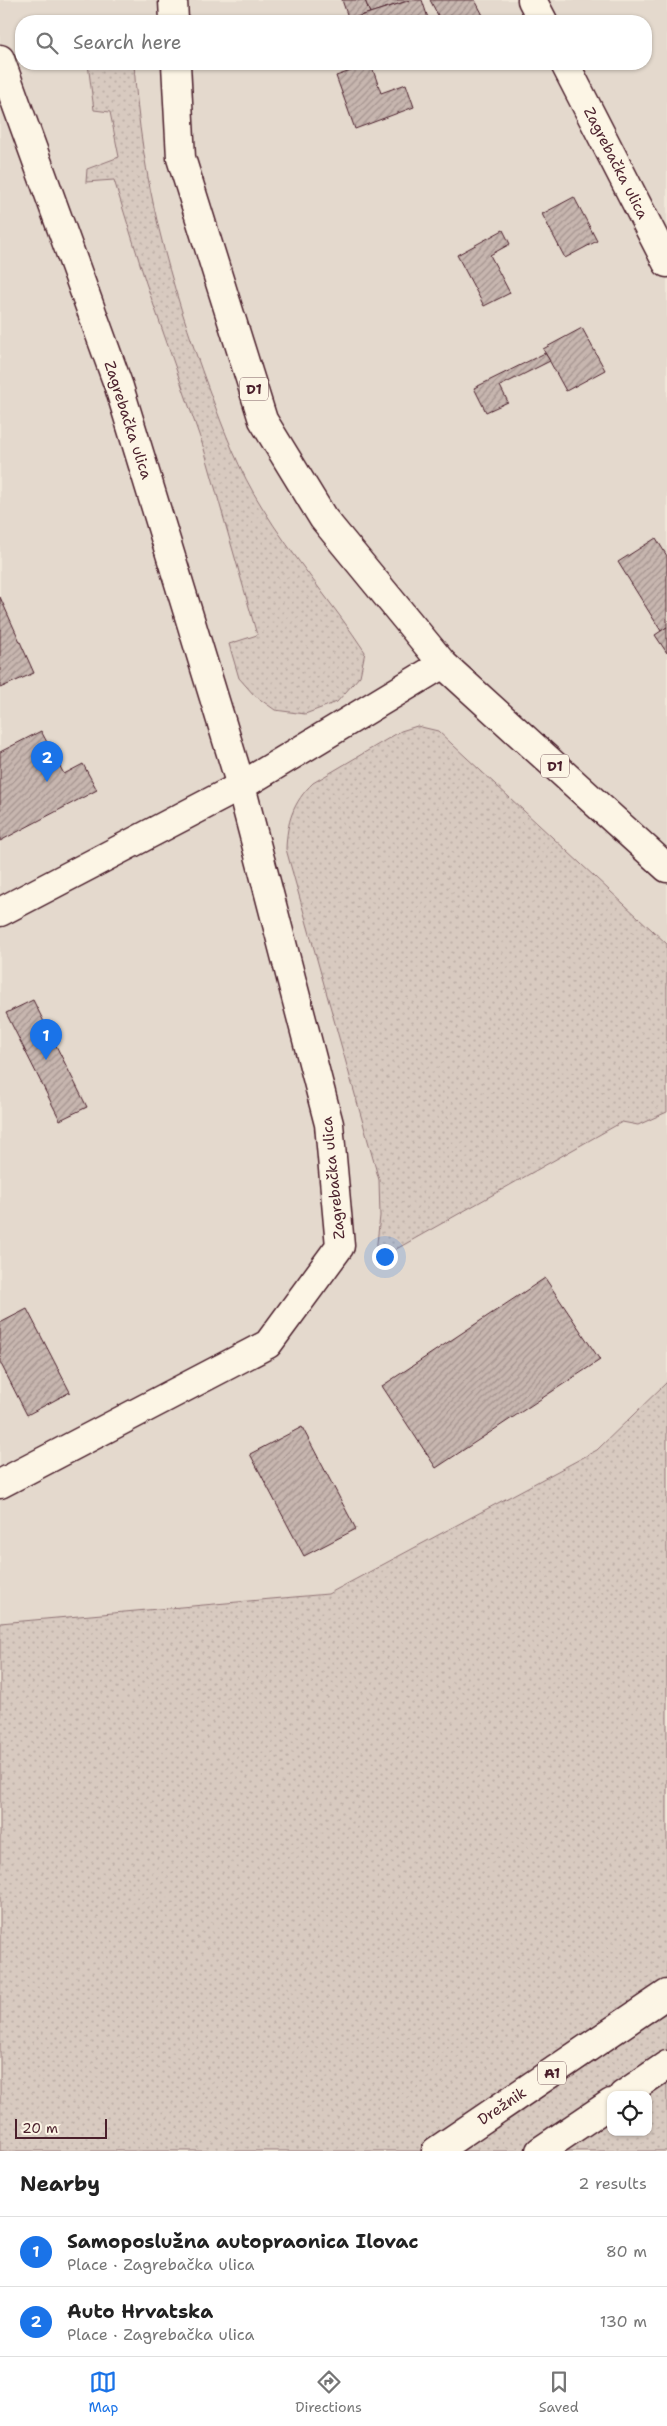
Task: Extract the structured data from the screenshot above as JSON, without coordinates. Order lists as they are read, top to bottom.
{
  "streets": {
    "main road": [
      "Zagrebačka ulica",
      "D1",
      "A1",
      "Drežnik"
    ]
  },
  "scale_bar": "20 m",
  "page": {
    "search": "Search here",
    "pins": ["2", "1"],
    "scale": "20 m",
    "heading": ["Nearby", "2 results"],
    "list": [
      {
        "mark": "1",
        "name": "Samoposlužna autopraonica Ilovac",
        "note": "Place · Zagrebačka ulica",
        "value": "80 m"
      },
      {
        "mark": "2",
        "name": "Auto Hrvatska",
        "note": "Place · Zagrebačka ulica",
        "value": "130 m"
      }
    ],
    "nav": ["Map", "Directions", "Saved"]
  }
}
